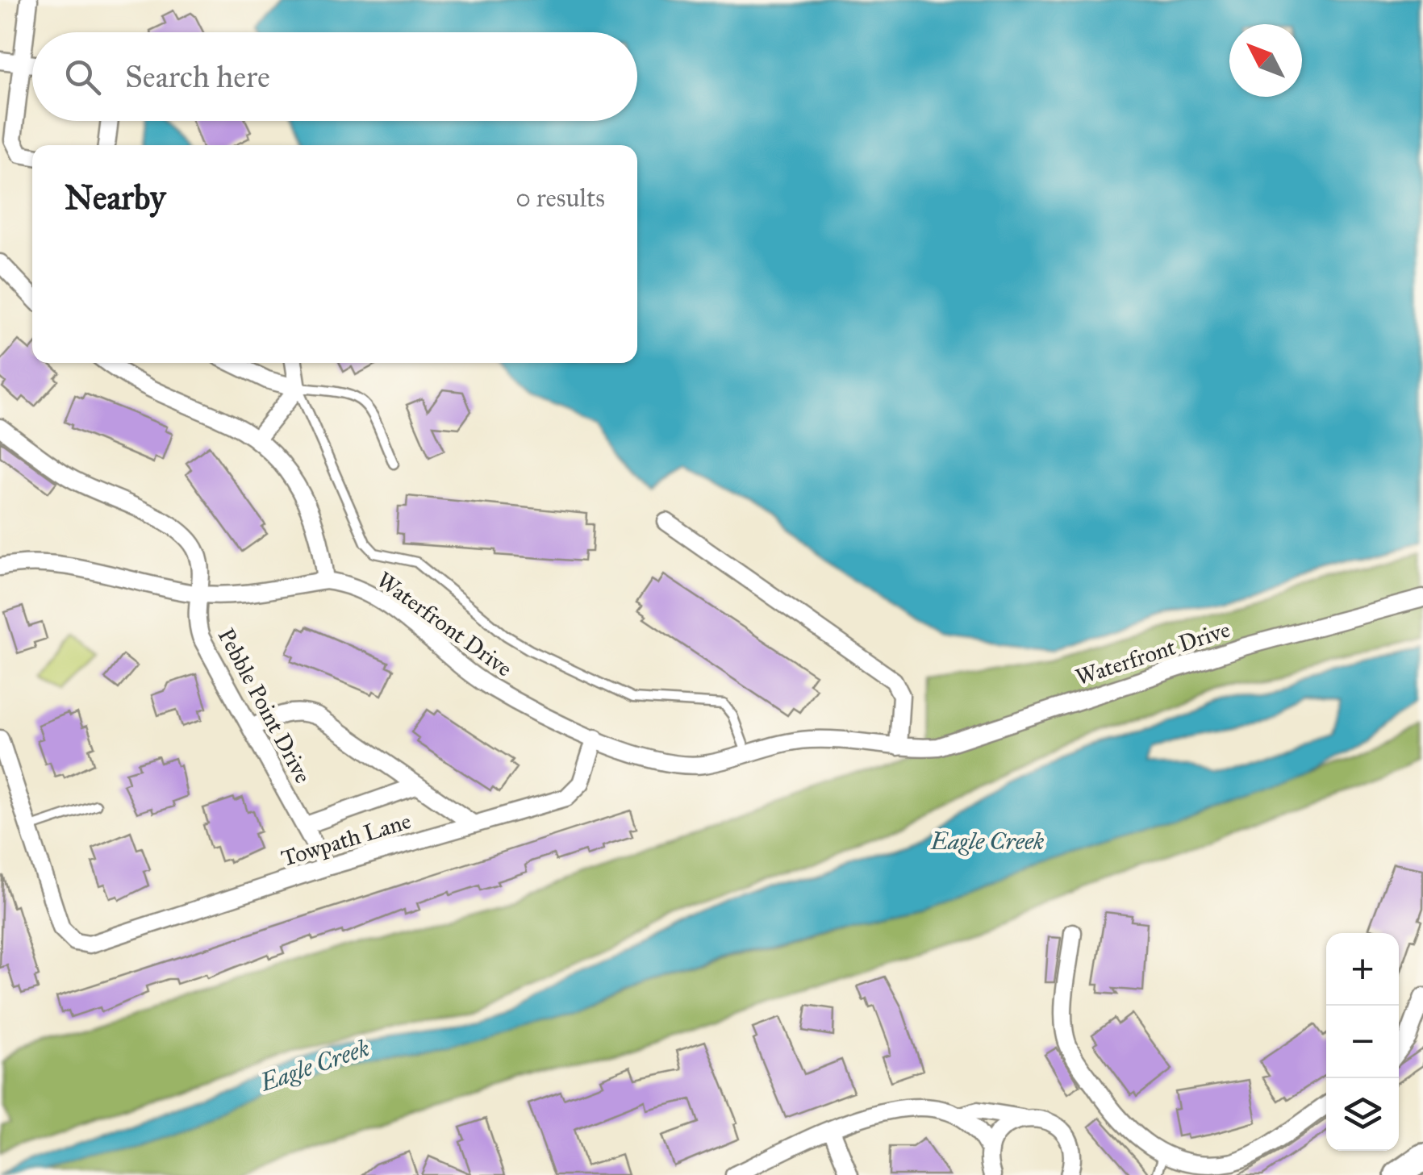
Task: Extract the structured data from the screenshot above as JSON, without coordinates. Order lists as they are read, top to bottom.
{
  "streets": {
    "street": ["Waterfront Drive", "Pebble Point Drive", "Towpath Lane"]
  },
  "crossings": [
    ["Waterfront Drive", "Pebble Point Drive"],
    ["Waterfront Drive", "Towpath Lane"],
    ["Pebble Point Drive", "Towpath Lane"]
  ],
  "water": ["Eagle Creek"],
  "north": "top left",
  "page": {
    "search": "Search here",
    "heading": ["Nearby", "0 results"],
    "map_buttons": ["+", "−"]
  }
}
